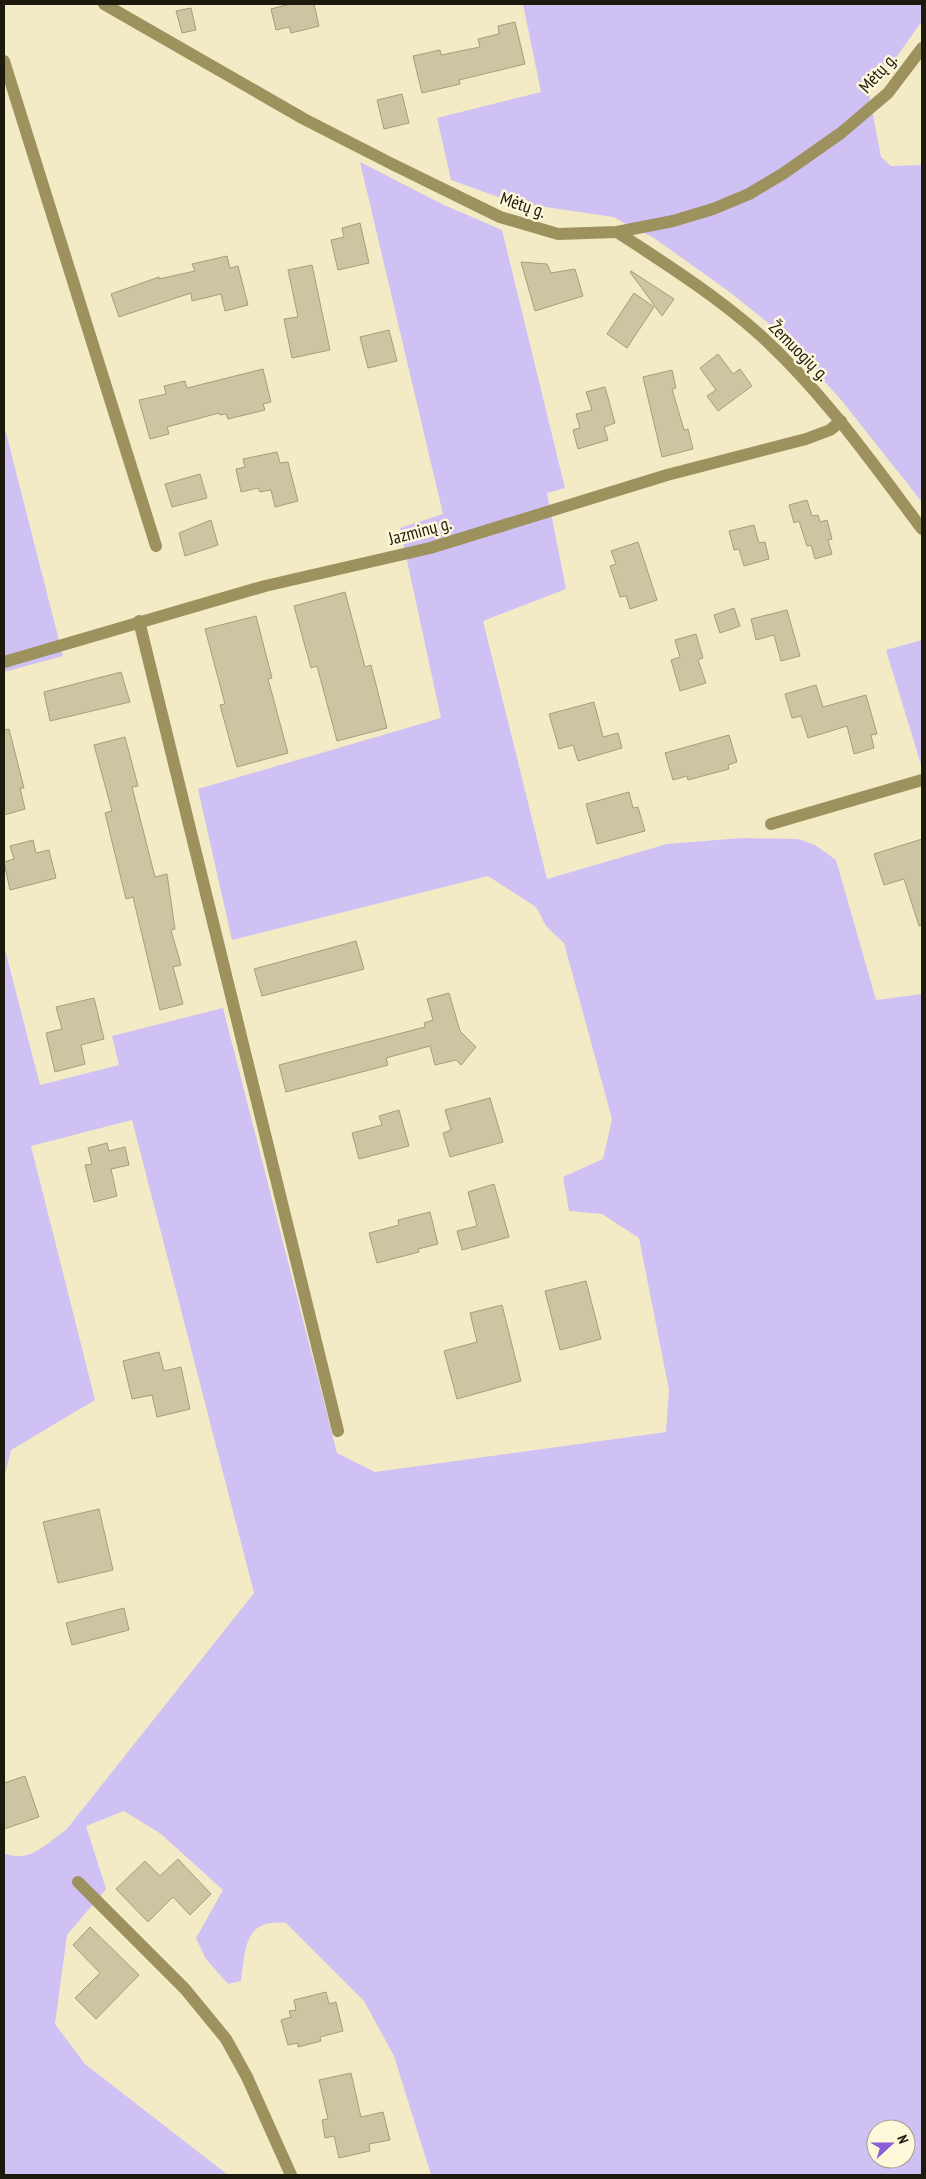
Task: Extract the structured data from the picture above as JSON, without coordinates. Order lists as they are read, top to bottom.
{
  "streets": {
    "street": ["Mėtų g.", "Žemuogių g.", "Jazminų g."]
  },
  "crossings": [
    ["Mėtų g.", "Žemuogių g."],
    ["Žemuogių g.", "Jazminų g."]
  ],
  "north": "right"
}
